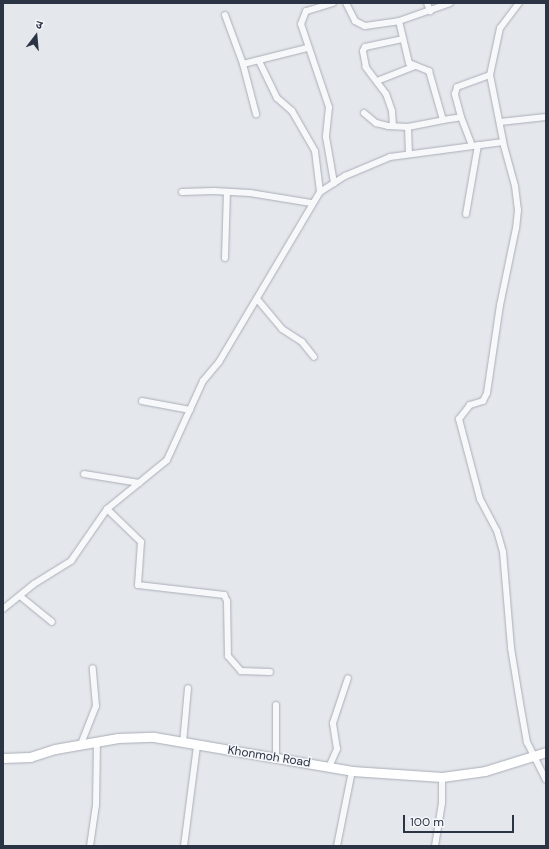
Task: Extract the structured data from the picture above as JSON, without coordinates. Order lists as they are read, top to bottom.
{
  "streets": {
    "main road": ["Khonmoh Road"]
  },
  "scale_bar": "100 m",
  "north": "top"
}
